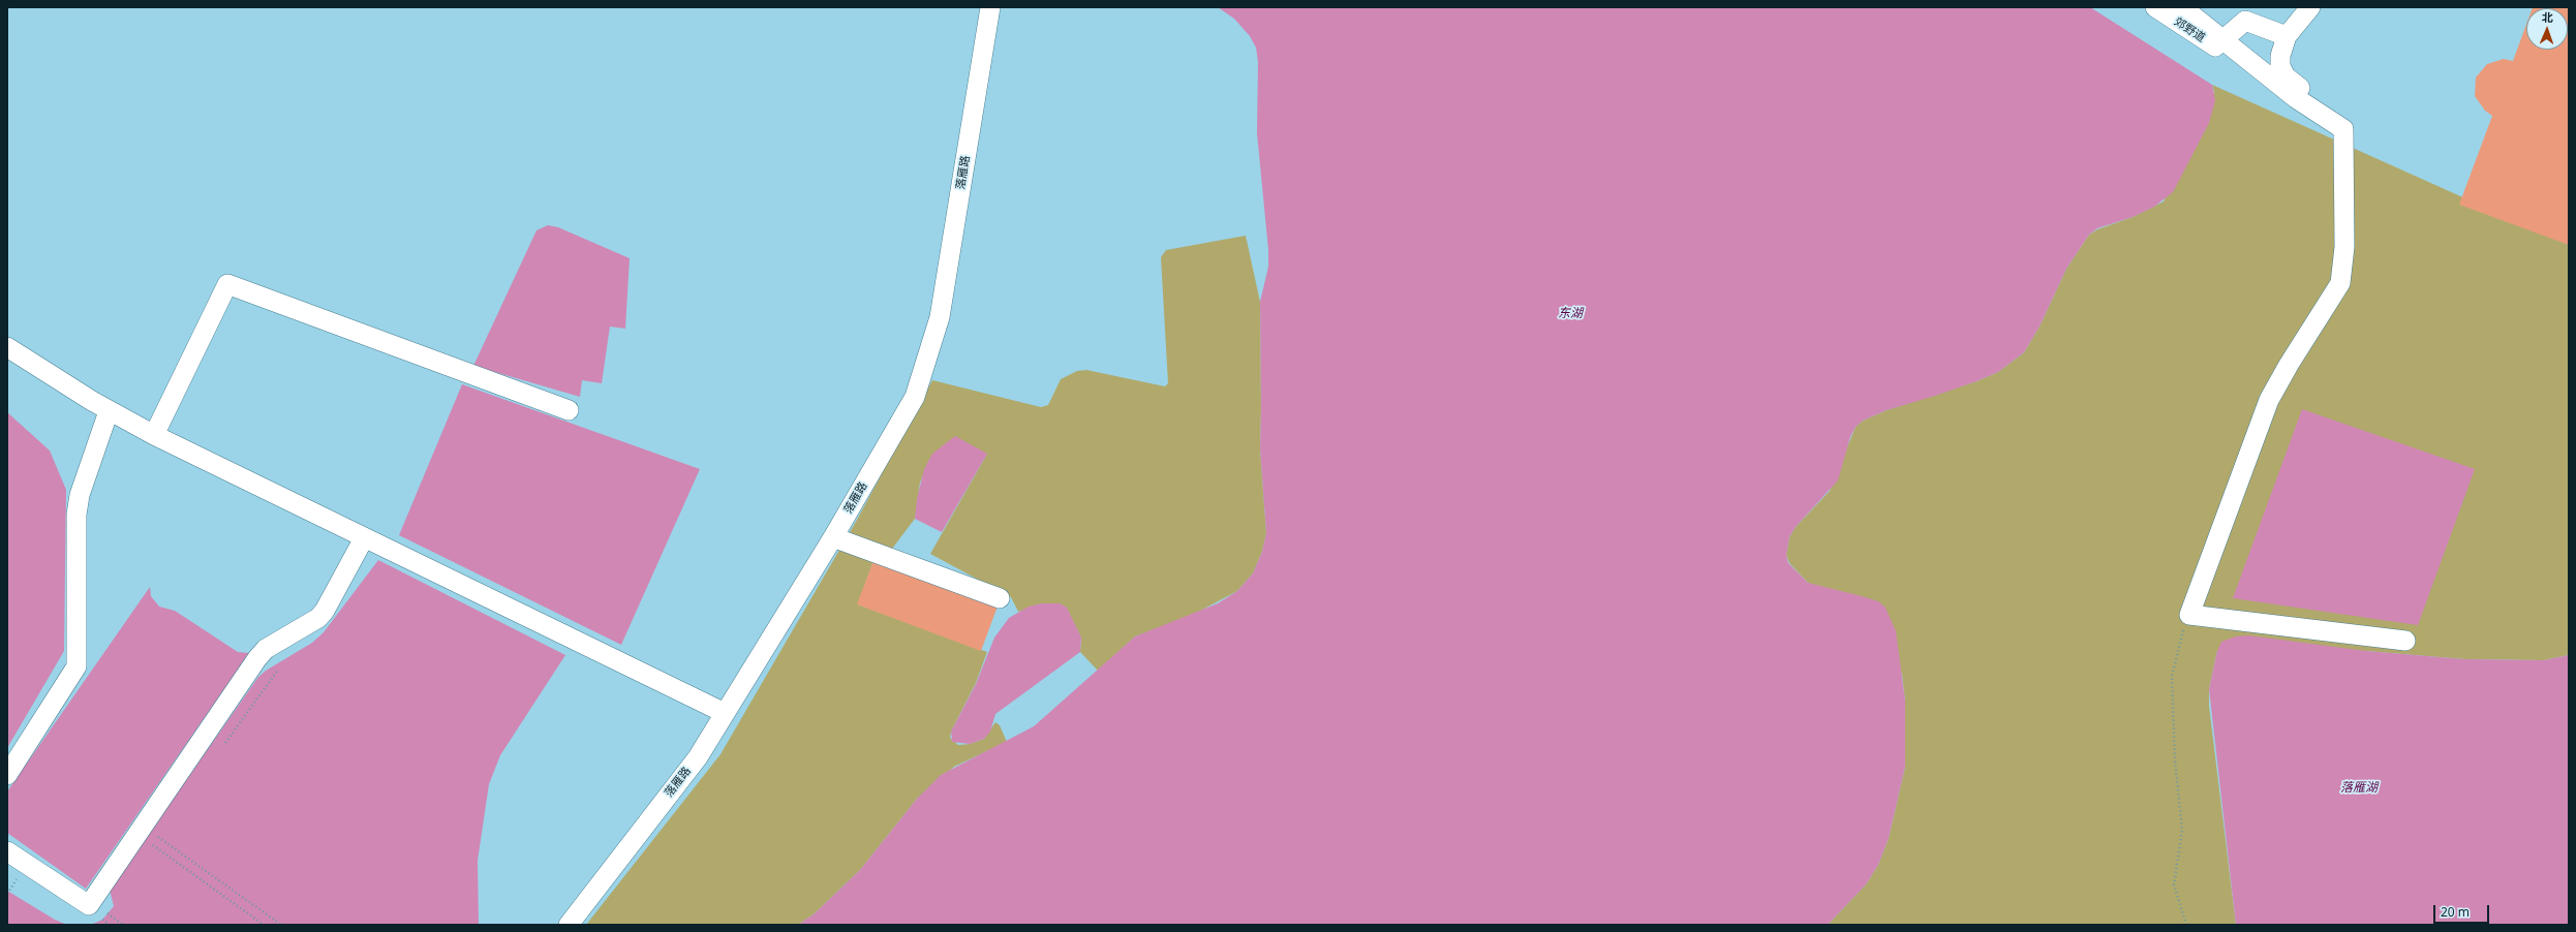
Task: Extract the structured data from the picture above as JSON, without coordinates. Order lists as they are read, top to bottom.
{
  "streets": {
    "street": ["郊野道", "落雁路"]
  },
  "water": ["东湖", "落雁湖"],
  "scale_bar": "20 m",
  "north": "top"
}
